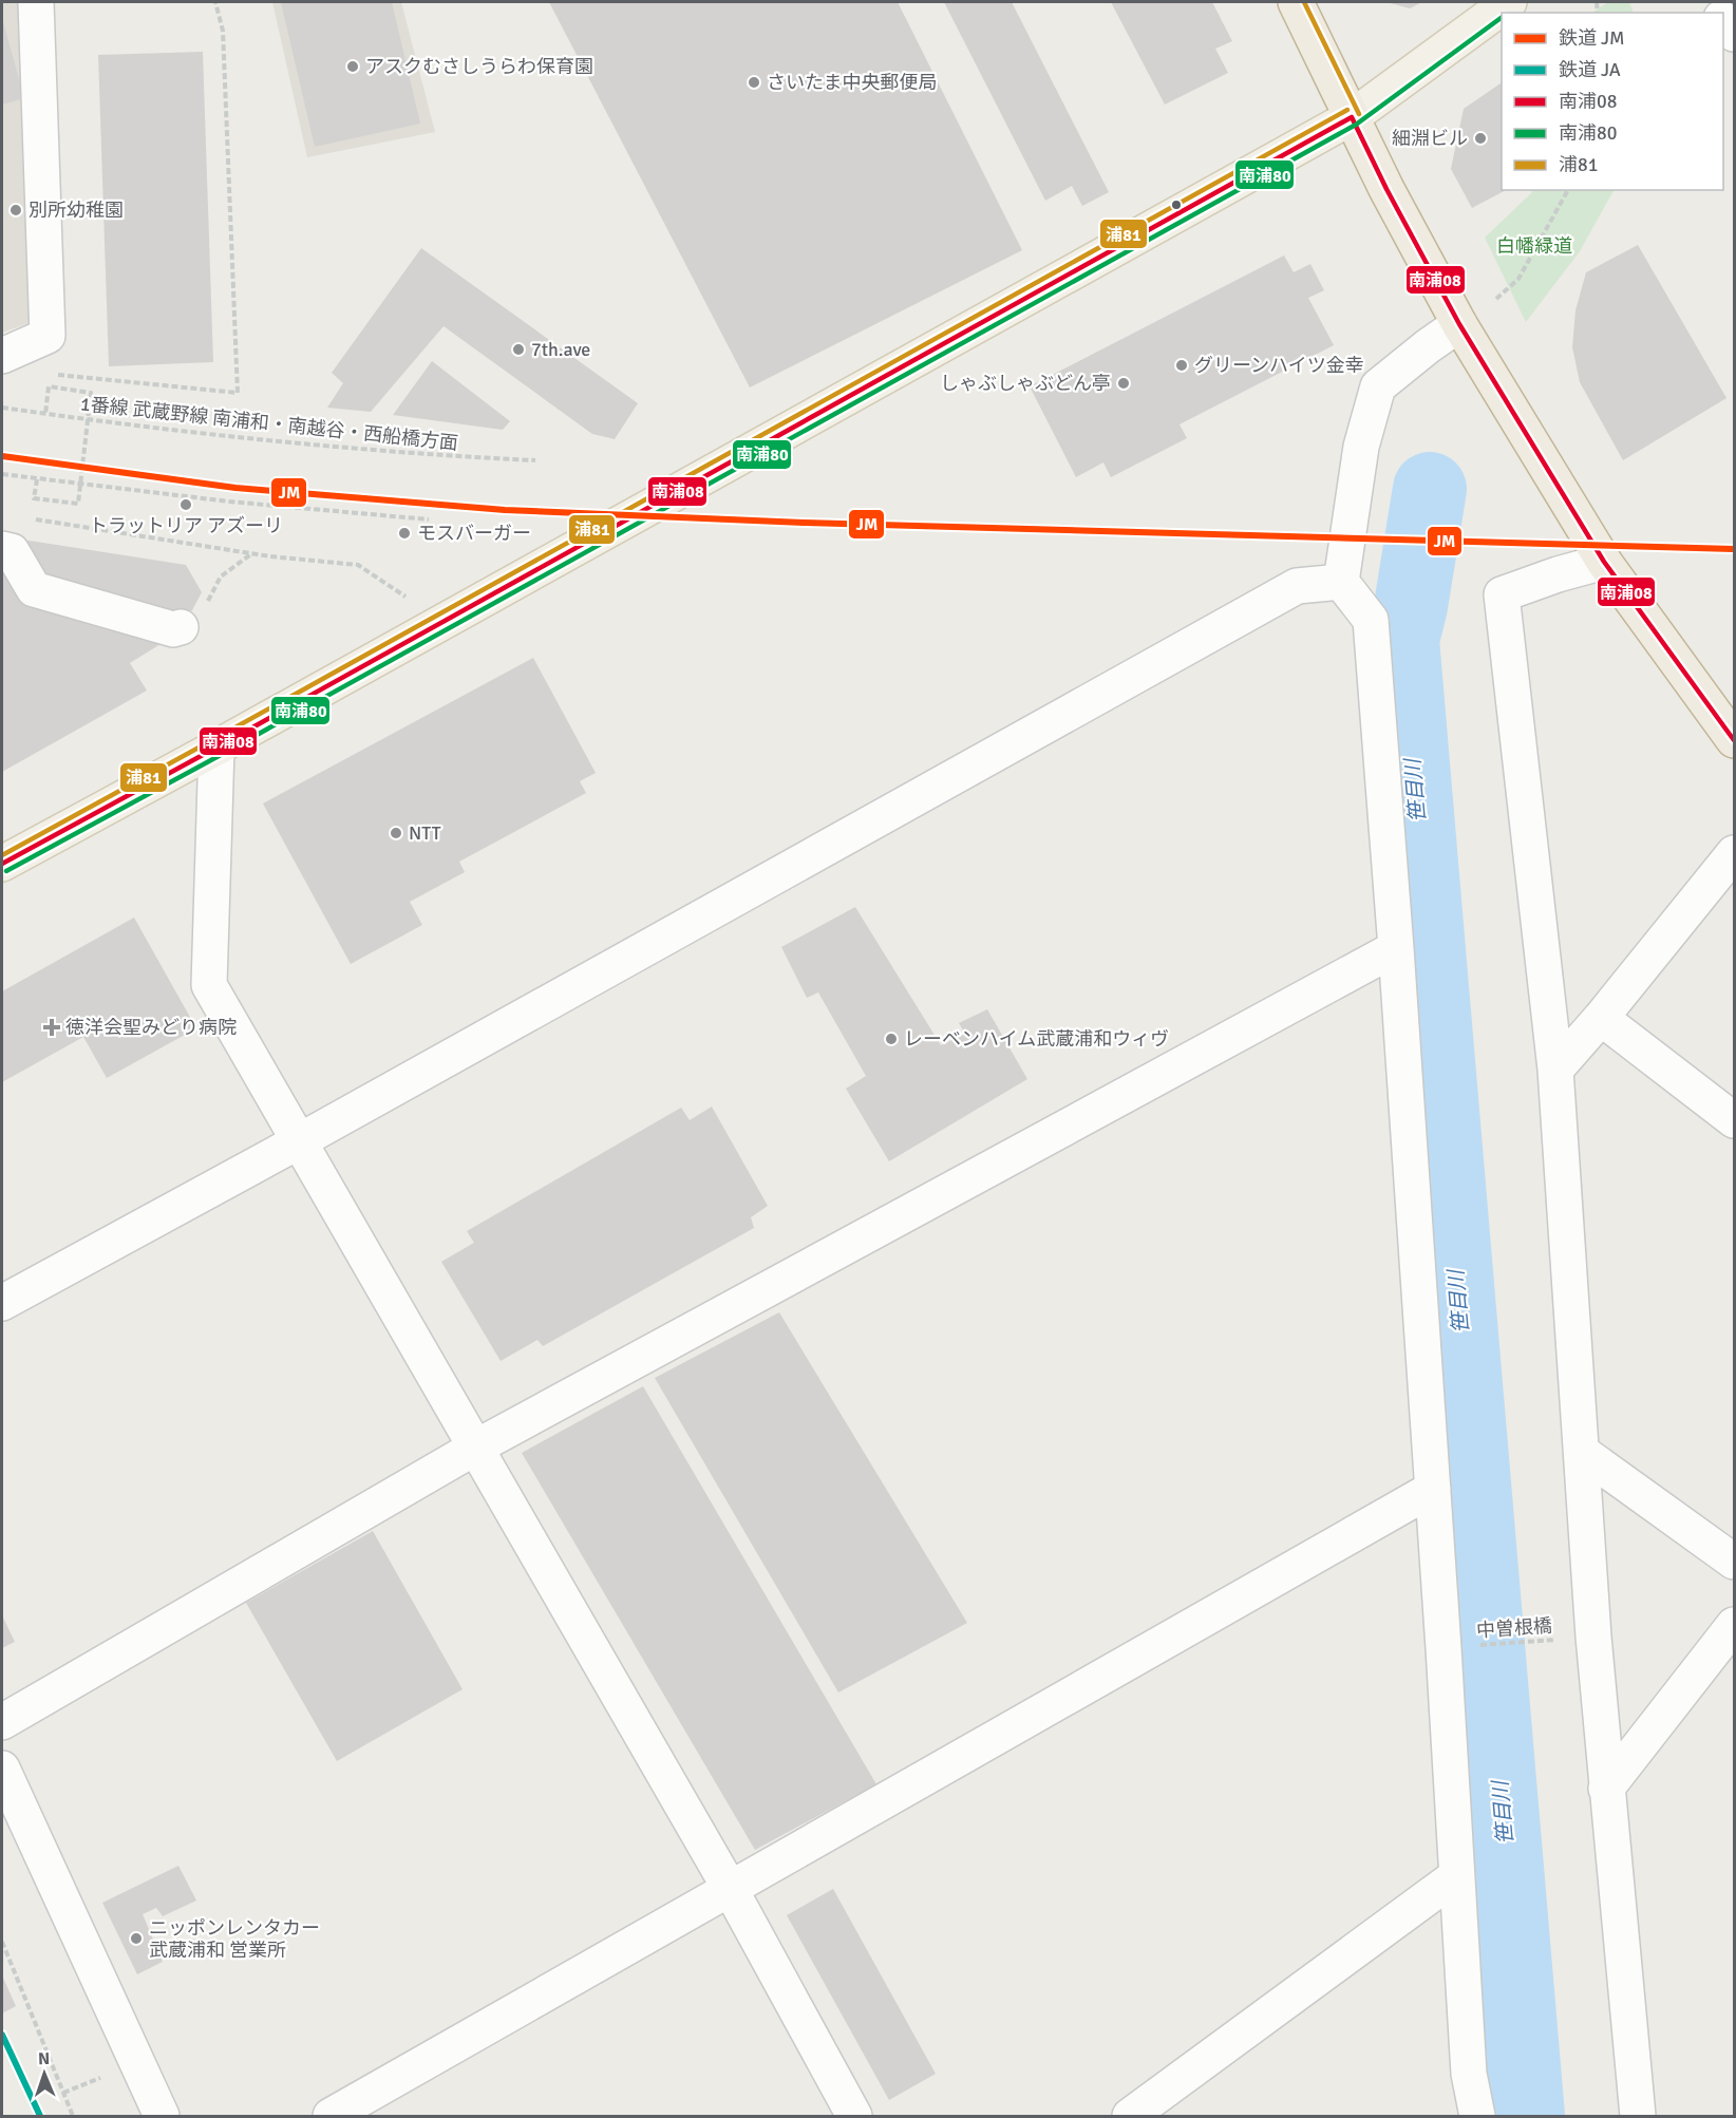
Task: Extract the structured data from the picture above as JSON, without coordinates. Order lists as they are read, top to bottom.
{
  "streets": {
    "path": ["1番線 武蔵野線 南浦和・南越谷・西船橋方面", "中曽根橋"]
  },
  "water": ["笹目川"],
  "parks": ["白幡緑道"],
  "places": {
    "other": [
      "アスクむさしうらわ保育園",
      "さいたま中央郵便局",
      "細淵ビル",
      "別所幼稚園",
      "7th.ave",
      "グリーンハイツ金幸",
      "しゃぶしゃぶどん亭",
      "トラットリア アズーリ",
      "モスバーガー",
      "NTT",
      "レーベンハイム武蔵浦和ウィヴ",
      "ニッポンレンタカー 武蔵浦和 営業所"
    ],
    "health": ["徳洋会聖みどり病院"]
  },
  "lines": [
    "transit line 浦81",
    "transit line 南浦80",
    "transit line 南浦08",
    "rail line JM",
    "rail line JA"
  ],
  "legend": [
    "鉄道 JM",
    "鉄道 JA",
    "南浦08",
    "南浦80",
    "浦81"
  ],
  "north": "top"
}
